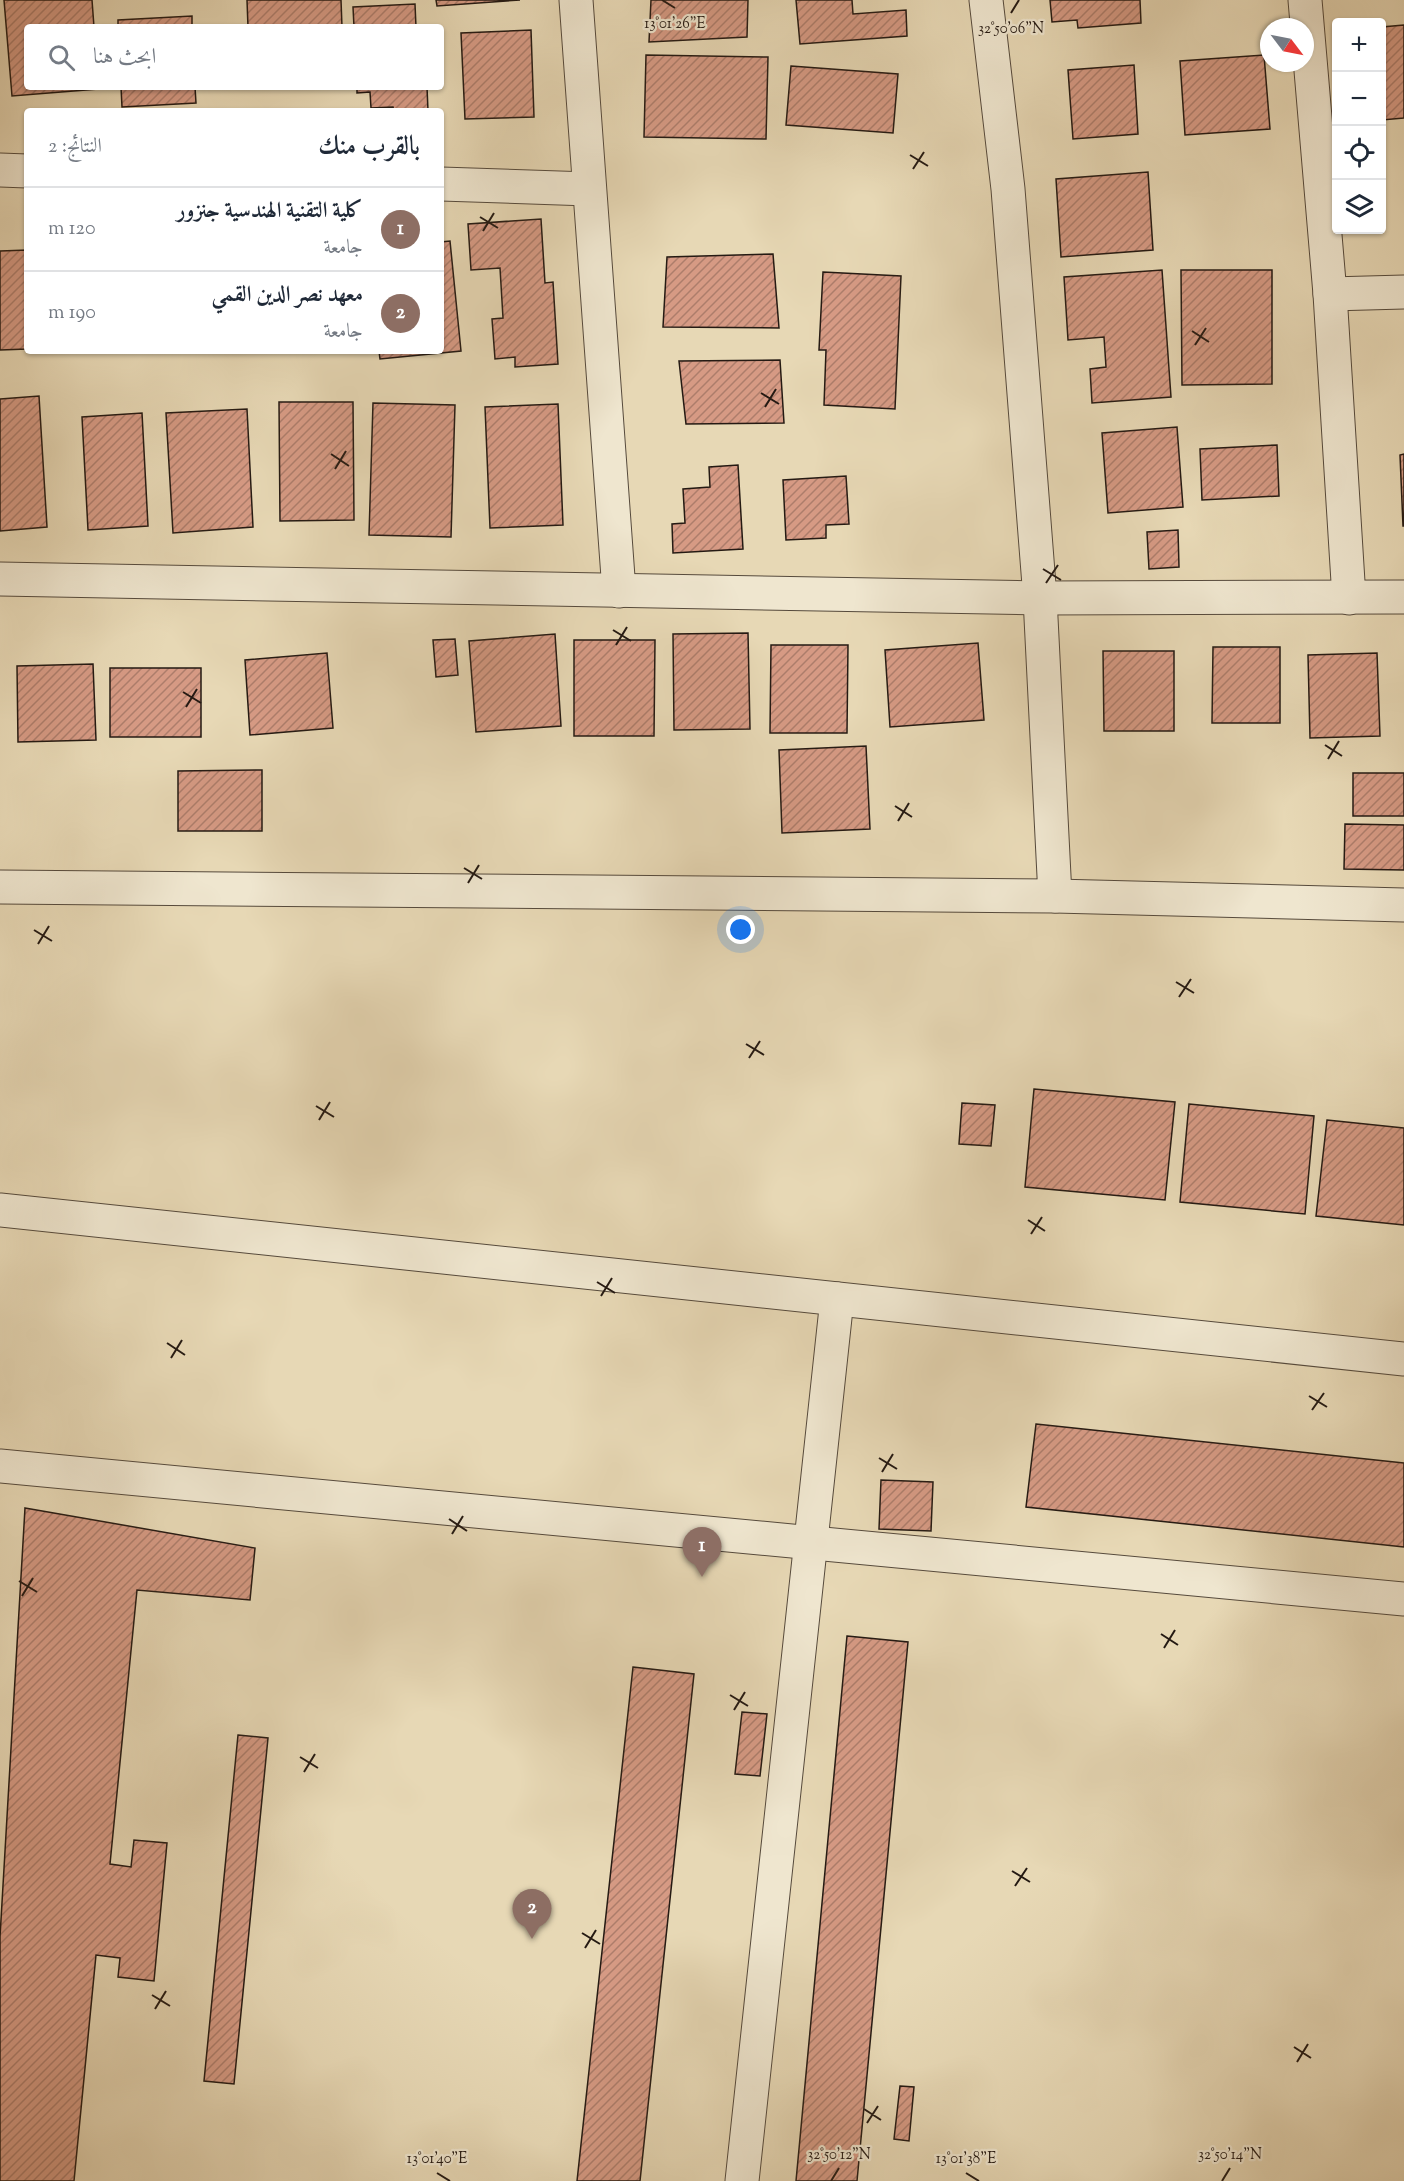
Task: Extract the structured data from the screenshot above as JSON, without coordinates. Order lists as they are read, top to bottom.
{
  "north": "bottom right",
  "page": {
    "map_buttons": ["+", "−"],
    "search": "ابحث هنا",
    "heading": ["بالقرب منك", "النتائج: 2"],
    "list": [
      {
        "mark": "1",
        "name": "كلية التقنية الهندسية جنزور",
        "note": "جامعة",
        "value": "120 m"
      },
      {
        "mark": "2",
        "name": "معهد نصر الدين القمي",
        "note": "جامعة",
        "value": "190 m"
      }
    ],
    "pins": ["1", "2"]
  },
  "coordinates": [
    "13°01'26\"E",
    "32°50'06\"N",
    "32°50'12\"N",
    "32°50'14\"N",
    "13°01'40\"E",
    "13°01'38\"E"
  ]
}
